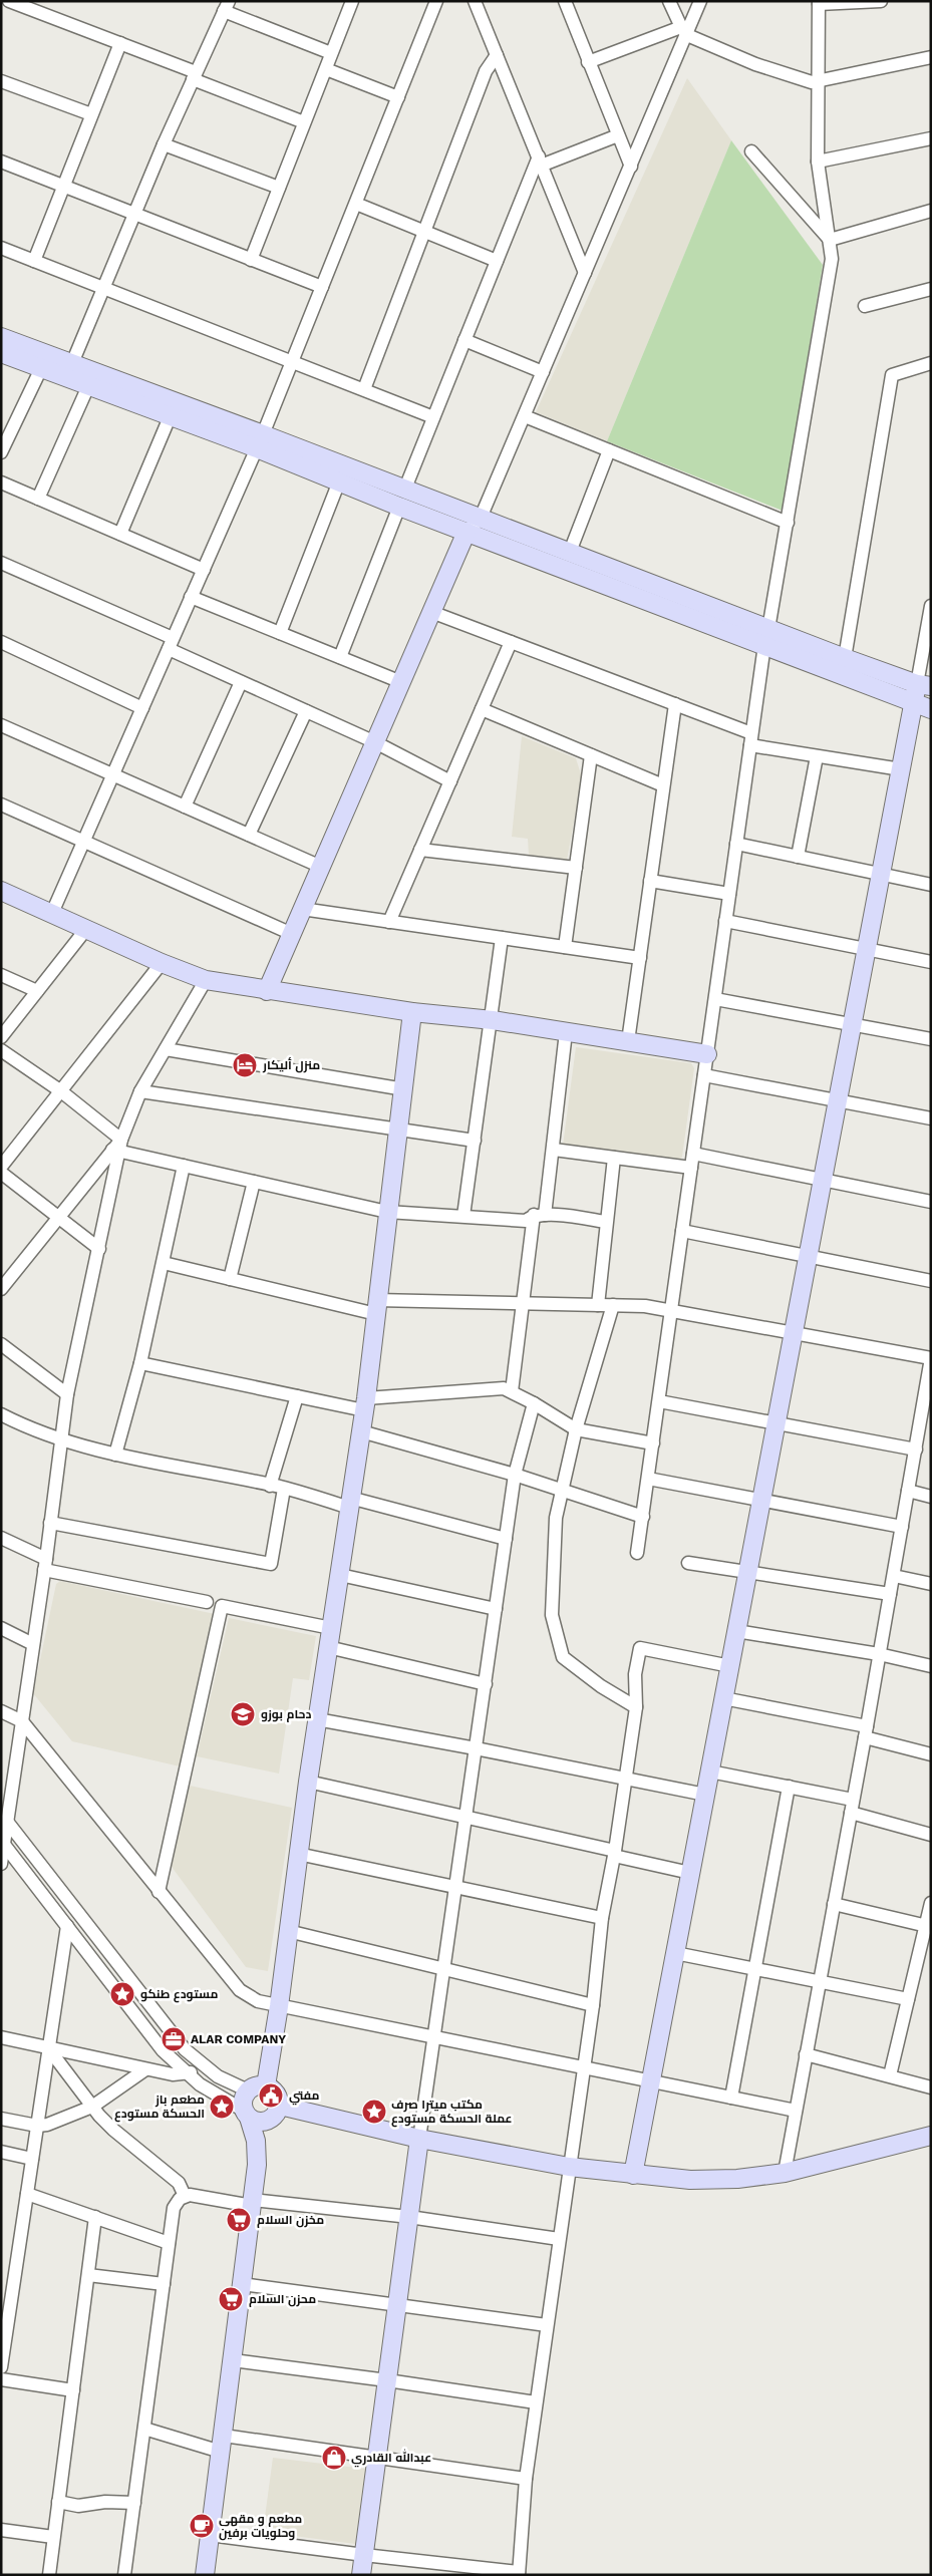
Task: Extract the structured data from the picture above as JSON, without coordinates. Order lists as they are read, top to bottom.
{
  "places": {
    "hotel": ["منزل أليكار"],
    "school or university": ["دحام بوزو"],
    "place": ["مستودع طنكو", "مطعم باز الحسكة مستودع", "مكتب ميترا صرف عملة الحسكة مستودع"],
    "office": ["ALAR COMPANY"],
    "public building": ["مفتي"],
    "supermarket": ["مخزن السلام", "محزن السلام"],
    "shop": ["عبدالله القادري"],
    "cafe": ["مطعم و مقهى وحلويات برفين"]
  }
}
